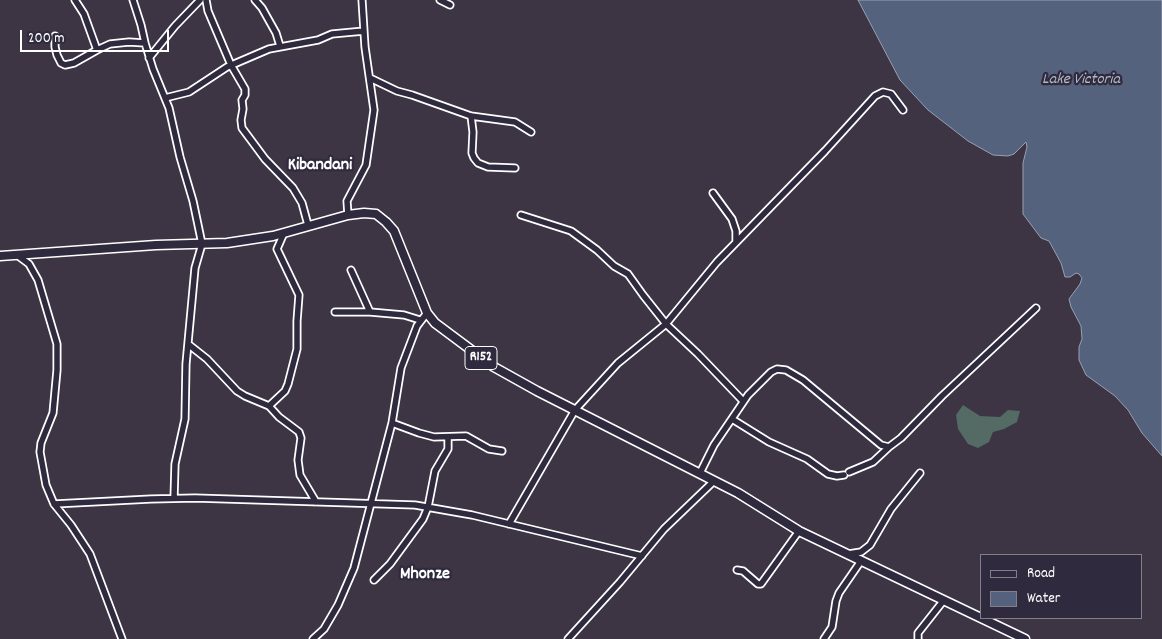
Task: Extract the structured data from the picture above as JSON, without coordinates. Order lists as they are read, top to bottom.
{
  "streets": {
    "main road": ["R152"]
  },
  "districts": ["Kibandani", "Mhonze"],
  "water": ["Lake Victoria"],
  "legend": ["Road", "Water"],
  "scale_bar": "200 m"
}
